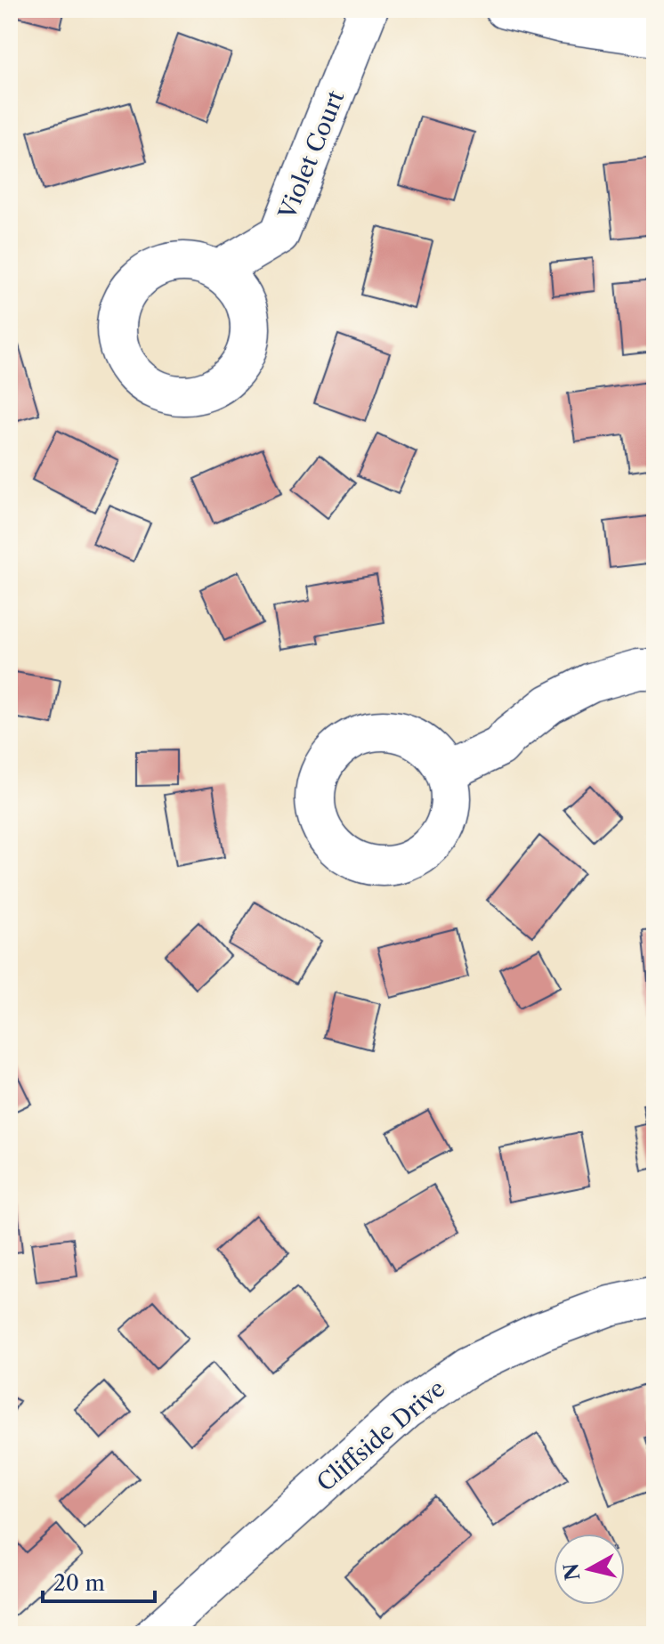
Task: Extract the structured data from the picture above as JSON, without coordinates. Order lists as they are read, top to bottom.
{
  "streets": {
    "street": ["Violet Court", "Cliffside Drive"]
  },
  "scale_bar": "20 m",
  "north": "left"
}
